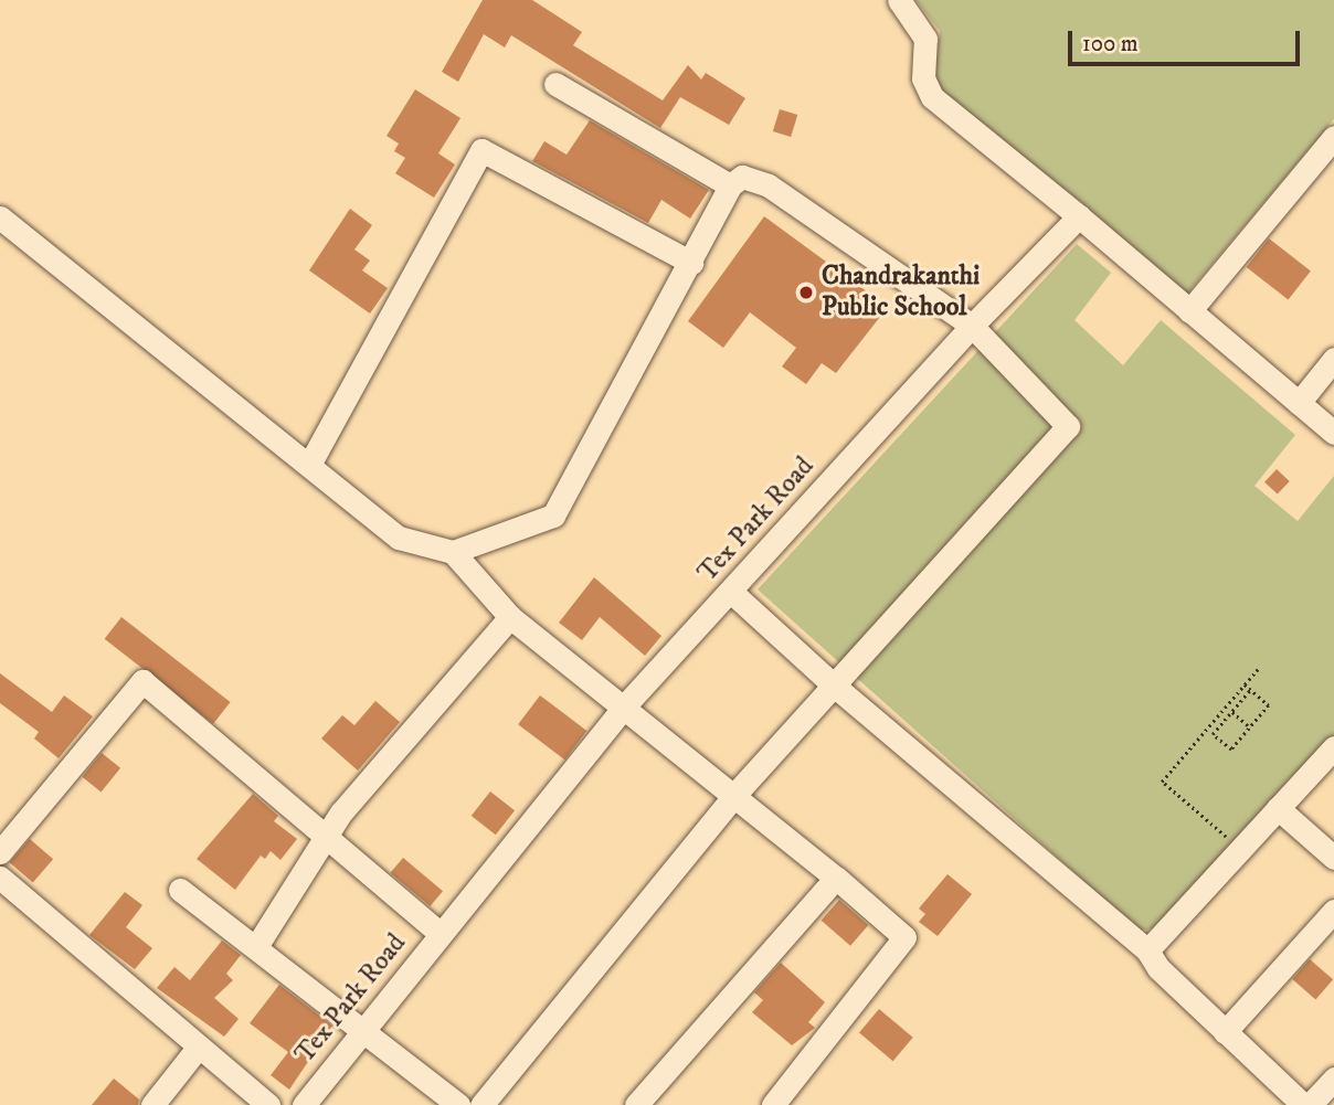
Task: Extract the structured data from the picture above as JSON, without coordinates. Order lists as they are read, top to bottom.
{
  "streets": {
    "street": ["Tex Park Road"]
  },
  "places": ["Chandrakanthi Public School"],
  "scale_bar": "100 m"
}
